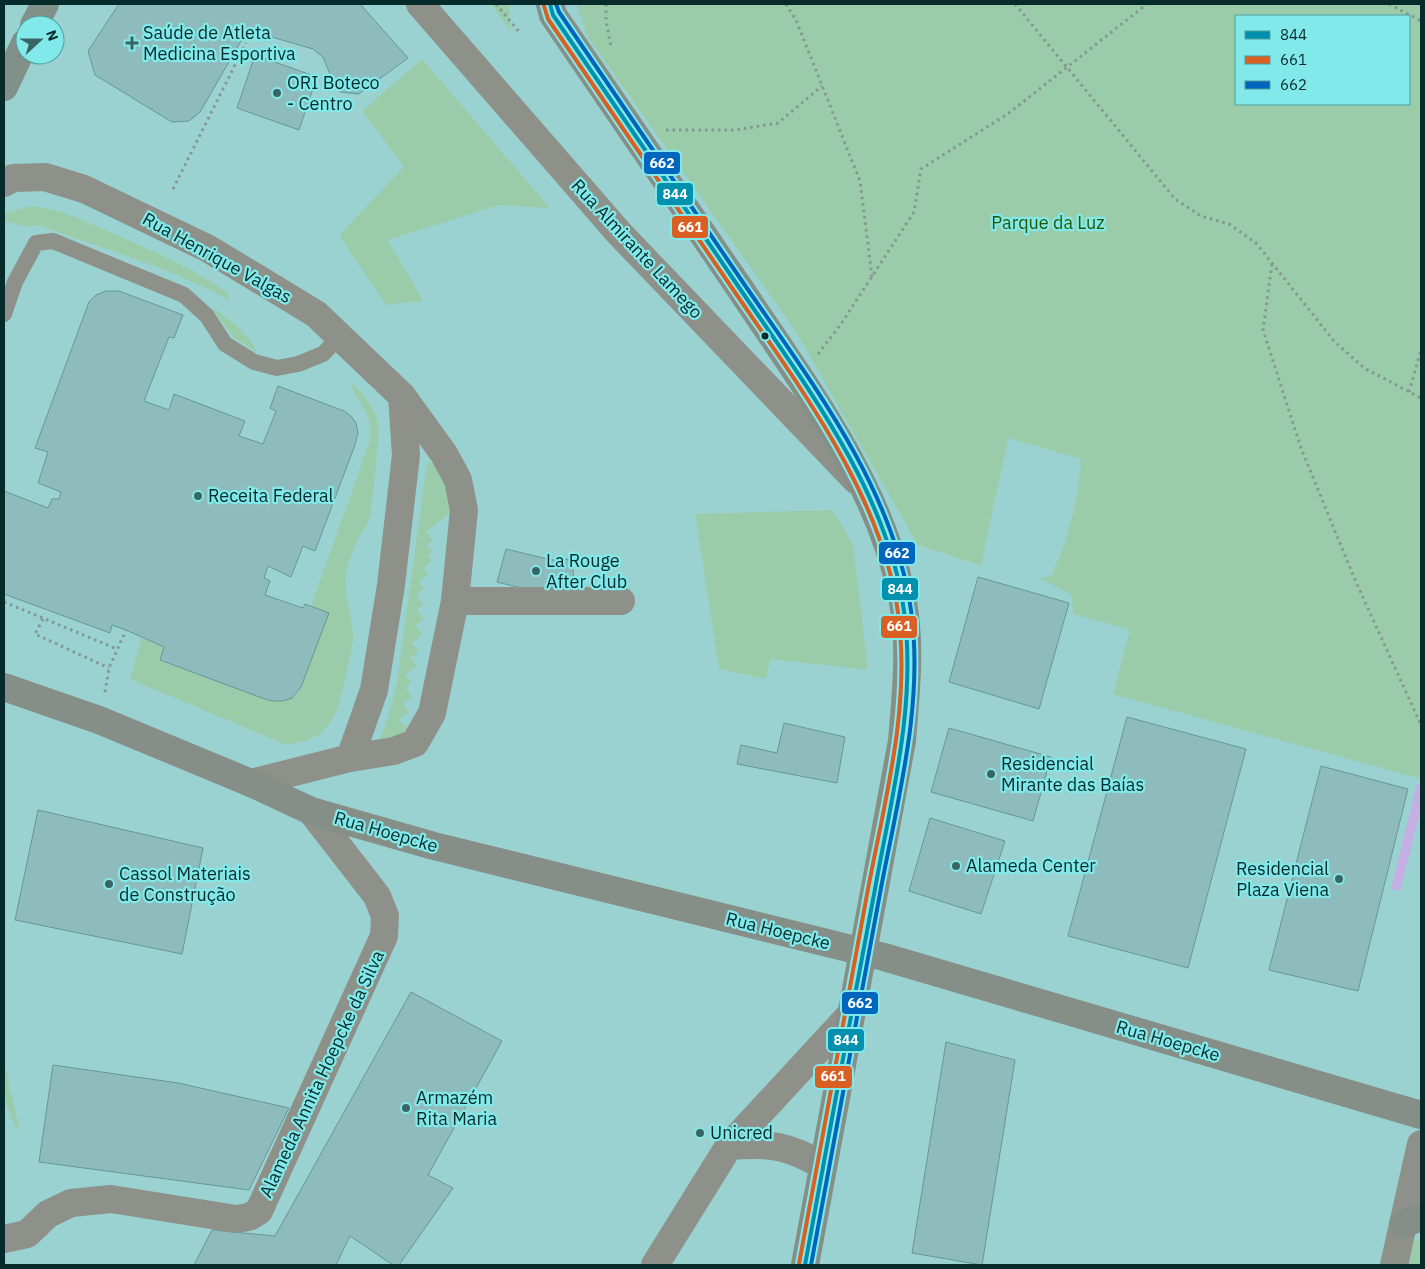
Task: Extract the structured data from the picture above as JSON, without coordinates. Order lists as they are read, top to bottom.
{
  "streets": {
    "main road": ["Rua Hoepcke"],
    "street": ["Rua Almirante Lamego", "Rua Henrique Valgas", "Alameda Annita Hoepcke da Silva"]
  },
  "crossings": [
    ["Rua Henrique Valgas", "Rua Hoepcke"],
    ["Rua Hoepcke", "Alameda Annita Hoepcke da Silva"]
  ],
  "parks": ["Parque da Luz"],
  "places": {
    "health": ["Saúde de Atleta Medicina Esportiva"],
    "other": [
      "ORI Boteco - Centro",
      "Receita Federal",
      "La Rouge After Club",
      "Residencial Mirante das Baías",
      "Alameda Center",
      "Residencial Plaza Viena",
      "Cassol Materiais de Construção",
      "Armazém Rita Maria",
      "Unicred"
    ]
  },
  "lines": ["transit line 844", "transit line 662", "transit line 661"],
  "legend": ["844", "661", "662"],
  "north": "right"
}
